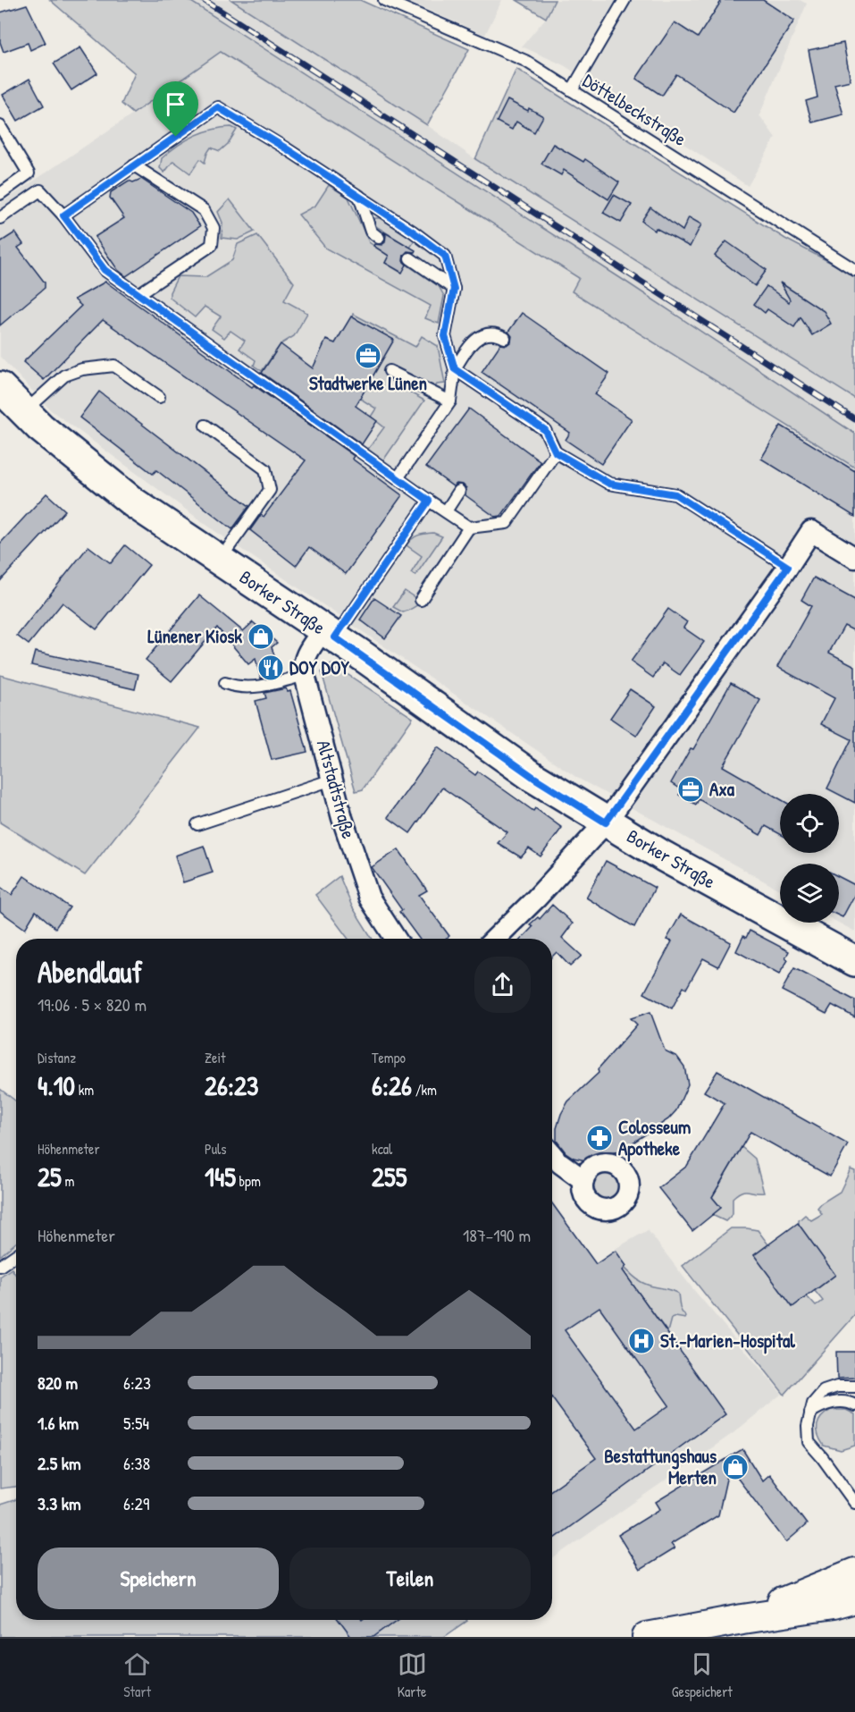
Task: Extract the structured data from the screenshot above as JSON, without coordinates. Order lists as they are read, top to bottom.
{
  "streets": {
    "main road": ["Borker Straße"],
    "street": ["Altstadtstraße"],
    "lane": ["Döttelbeckstraße"]
  },
  "crossings": [
    ["Borker Straße", "Altstadtstraße"]
  ],
  "places": {
    "office": ["Stadtwerke Lünen", "Axa"],
    "shop": ["Lünener Kiosk", "Bestattungshaus Merten"],
    "restaurant": ["DOY DOY"],
    "pharmacy": ["Colosseum Apotheke"],
    "hospital": ["St.-Marien-Hospital"]
  },
  "page": {
    "heading": ["Abendlauf", "19:06 · 5 × 820 m"],
    "stats": [
      ["Distanz", "4.10 km"],
      ["Zeit", "26:23"],
      ["Tempo", "6:26 /km"],
      ["Höhenmeter", "25 m"],
      ["Puls", "145 bpm"],
      ["kcal", "255"]
    ],
    "chart": ["Höhenmeter", "187–190 m"],
    "list": [
      {
        "name": "820 m",
        "note": "6:23"
      },
      {
        "name": "1.6 km",
        "note": "5:54"
      },
      {
        "name": "2.5 km",
        "note": "6:38"
      },
      {
        "name": "3.3 km",
        "note": "6:29"
      }
    ],
    "buttons": ["Speichern", "Teilen"],
    "tabs": ["Start", "Karte", "Gespeichert"]
  }
}
